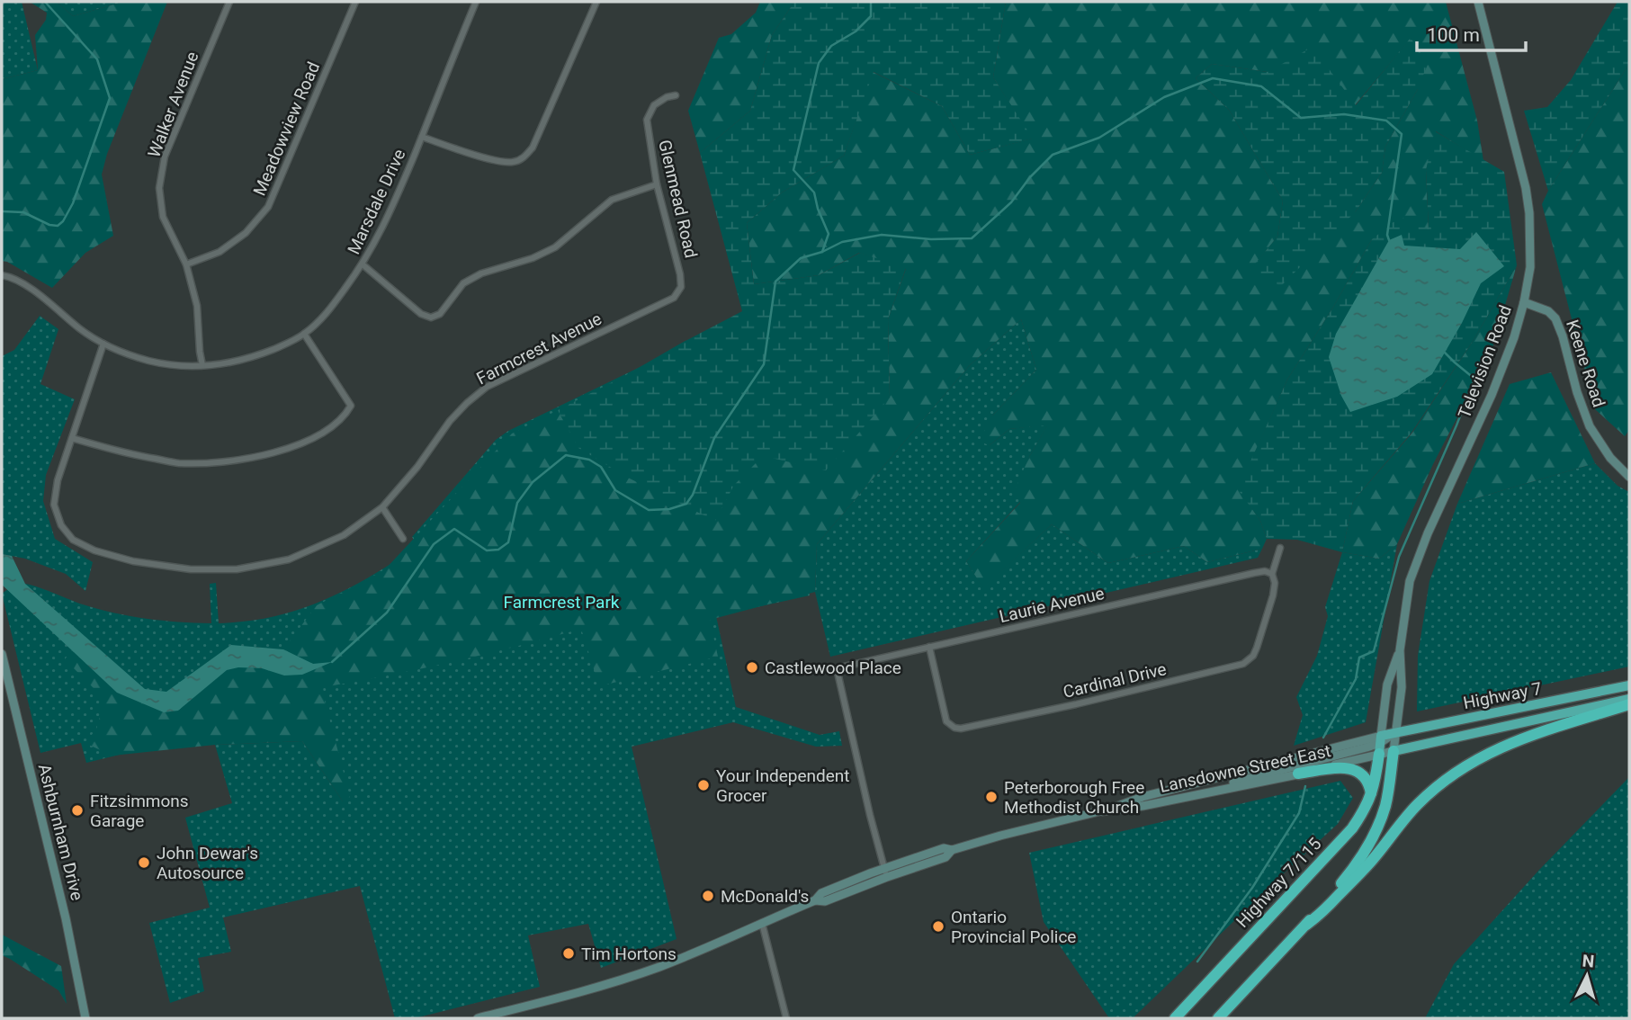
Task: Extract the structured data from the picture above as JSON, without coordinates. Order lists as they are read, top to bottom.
{
  "streets": {
    "highway": ["Highway 7", "Highway 7/115"],
    "main road": [
      "Television Road",
      "Keene Road",
      "Lansdowne Street East",
      "Ashburnham Drive"
    ],
    "street": [
      "Walker Avenue",
      "Meadowview Road",
      "Glenmead Road",
      "Marsdale Drive",
      "Farmcrest Avenue",
      "Laurie Avenue",
      "Cardinal Drive"
    ]
  },
  "crossings": [
    ["Walker Avenue", "Meadowview Road"],
    ["Walker Avenue", "Marsdale Drive"],
    ["Glenmead Road", "Farmcrest Avenue"],
    ["Marsdale Drive", "Farmcrest Avenue"],
    ["Television Road", "Keene Road"],
    ["Television Road", "Highway 7"],
    ["Television Road", "Lansdowne Street East"],
    ["Television Road", "Highway 7/115"],
    ["Laurie Avenue", "Cardinal Drive"],
    ["Laurie Avenue", "Lansdowne Street East"],
    ["Highway 7", "Lansdowne Street East"],
    ["Highway 7", "Highway 7/115"],
    ["Lansdowne Street East", "Highway 7/115"]
  ],
  "parks": ["Farmcrest Park"],
  "places": [
    "Castlewood Place",
    "Your Independent Grocer",
    "Peterborough Free Methodist Church",
    "Fitzsimmons Garage",
    "John Dewar's Autosource",
    "McDonald's",
    "Ontario Provincial Police",
    "Tim Hortons"
  ],
  "scale_bar": "100 m",
  "north": "top"
}
